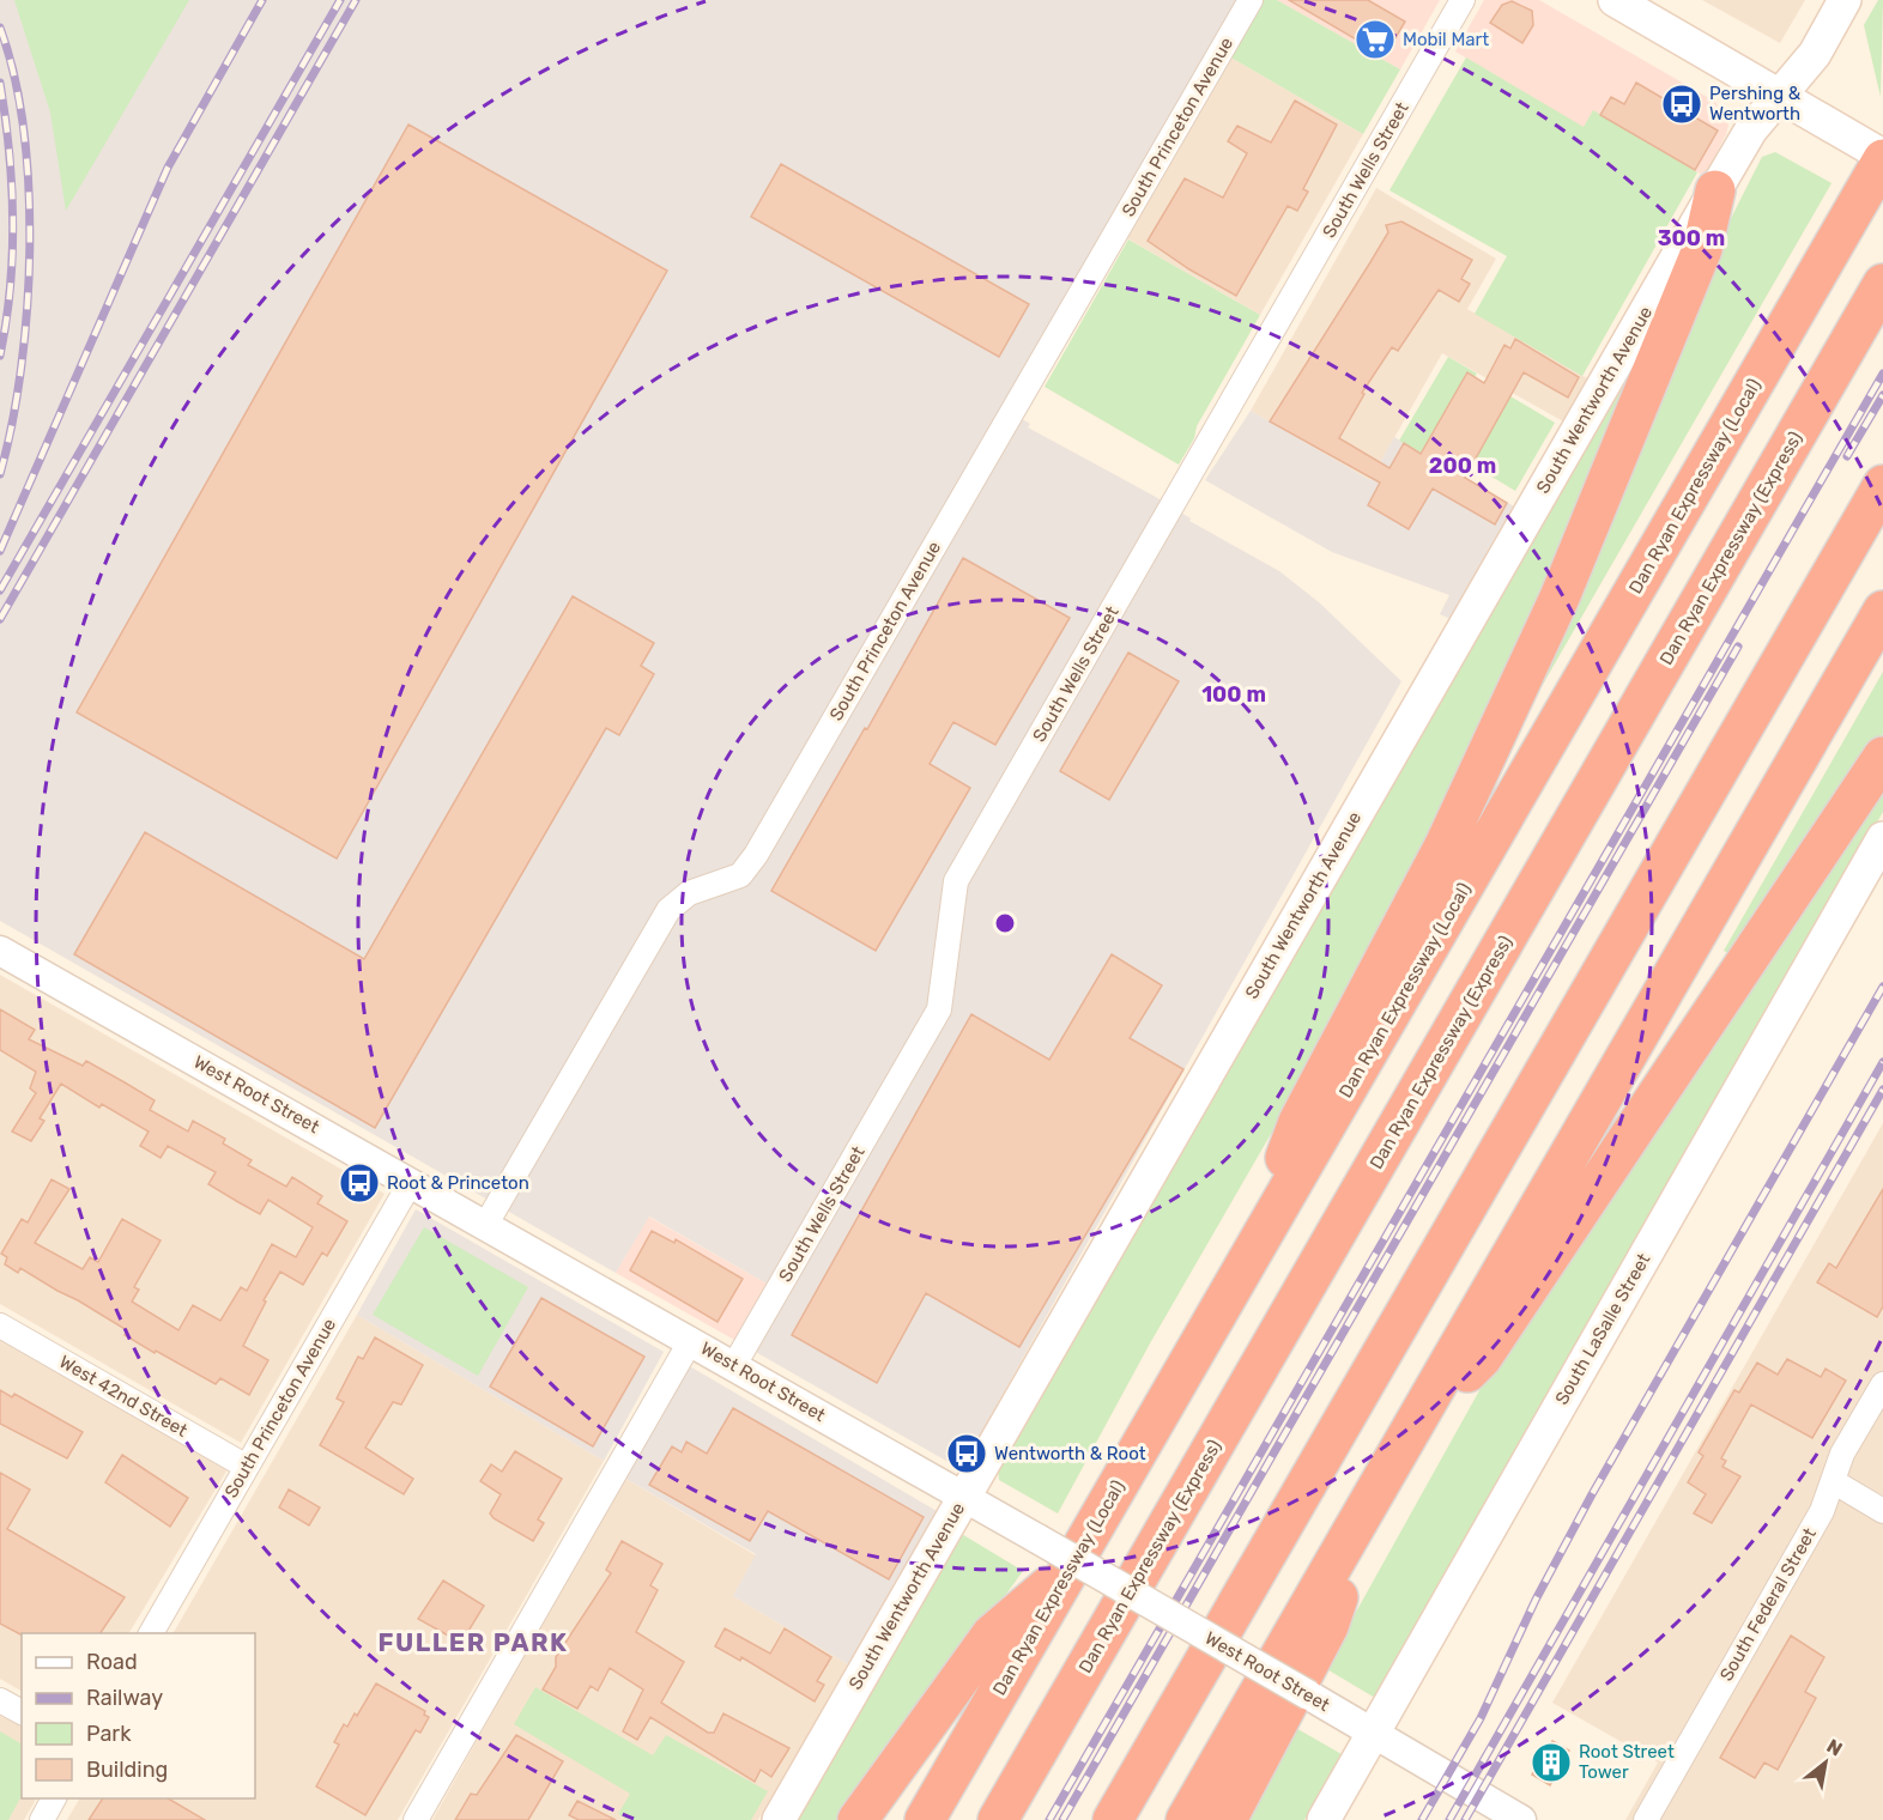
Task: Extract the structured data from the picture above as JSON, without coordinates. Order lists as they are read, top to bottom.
{
  "streets": {
    "highway": ["Dan Ryan Expressway (Local)", "Dan Ryan Expressway (Express)"],
    "main road": ["South Wentworth Avenue", "South LaSalle Street"],
    "street": [
      "South Princeton Avenue",
      "South Wells Street",
      "West Root Street",
      "West 42nd Street",
      "South Federal Street"
    ]
  },
  "crossings": [
    ["South Princeton Avenue", "West Root Street"],
    ["South Princeton Avenue", "West 42nd Street"],
    ["South Wells Street", "West Root Street"],
    ["South Wentworth Avenue", "West Root Street"],
    ["West Root Street", "South LaSalle Street"]
  ],
  "districts": ["FULLER PARK"],
  "places": {
    "supermarket": ["Mobil Mart"],
    "bus stop": ["Pershing & Wentworth", "Root & Princeton", "Wentworth & Root"],
    "building": ["Root Street Tower"]
  },
  "legend": [
    "Road",
    "Railway",
    "Park",
    "Building"
  ],
  "north": "top right",
  "rings": ["300 m", "200 m", "100 m"]
}
